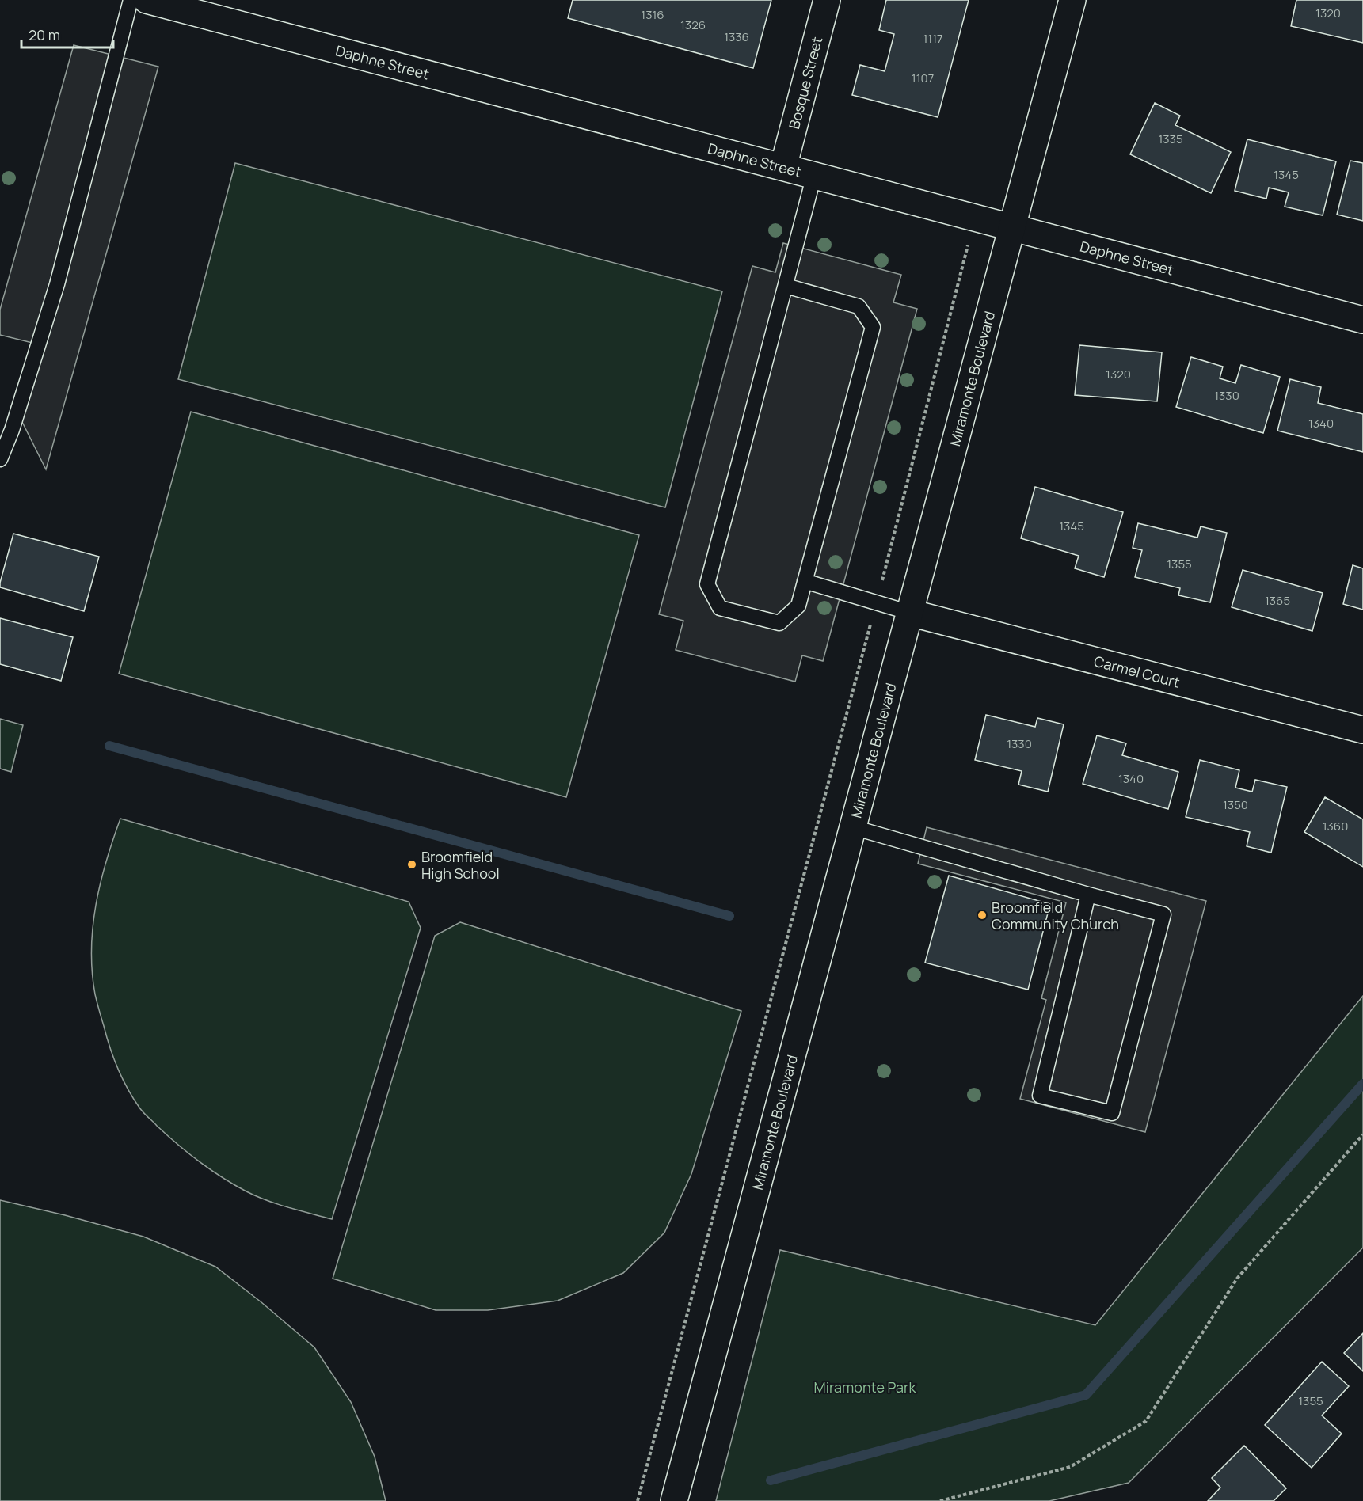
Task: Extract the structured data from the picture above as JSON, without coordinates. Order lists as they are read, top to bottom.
{
  "streets": {
    "street": [
      "Daphne Street",
      "Bosque Street",
      "Miramonte Boulevard",
      "Carmel Court"
    ]
  },
  "crossings": [
    ["Daphne Street", "Bosque Street"],
    ["Daphne Street", "Miramonte Boulevard"],
    ["Miramonte Boulevard", "Carmel Court"]
  ],
  "parks": ["Miramonte Park"],
  "places": ["Broomfield High School", "Broomfield Community Church"],
  "house_numbers": [
    "1320",
    "1316",
    "1326",
    "1336",
    "1117",
    "1107",
    "1335",
    "1345",
    "1320",
    "1330",
    "1340",
    "1345",
    "1355",
    "1365",
    "1330",
    "1340",
    "1350",
    "1360",
    "1355"
  ],
  "scale_bar": "20 m"
}
